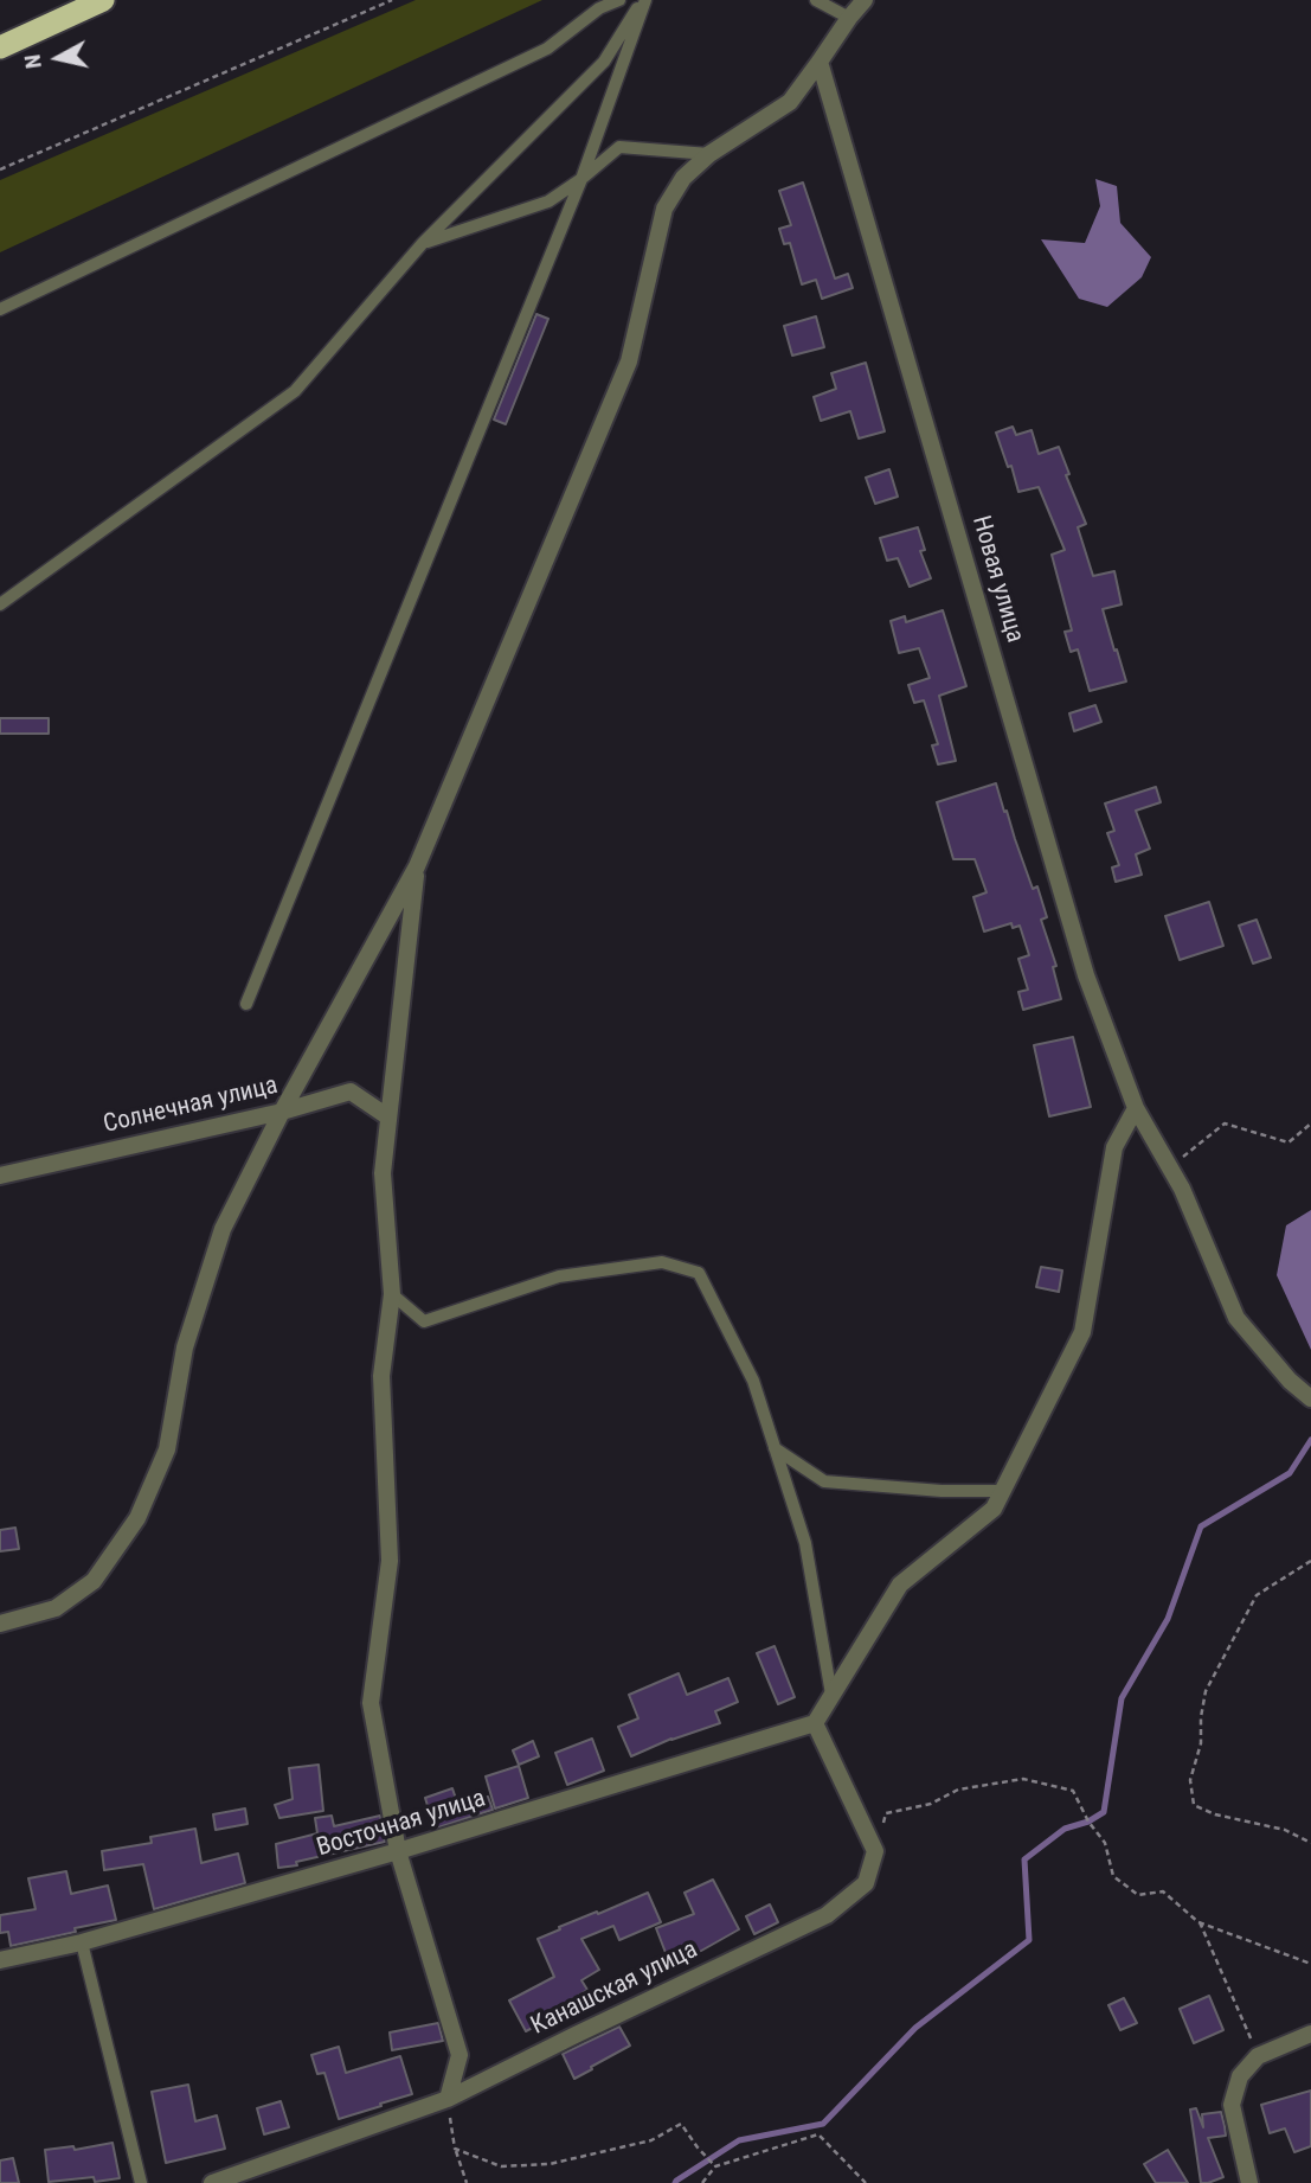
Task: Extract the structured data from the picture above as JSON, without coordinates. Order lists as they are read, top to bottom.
{
  "streets": {
    "street": [
      "Новая улица",
      "Солнечная улица",
      "Восточная улица",
      "Канашская улица"
    ]
  },
  "north": "left"
}
